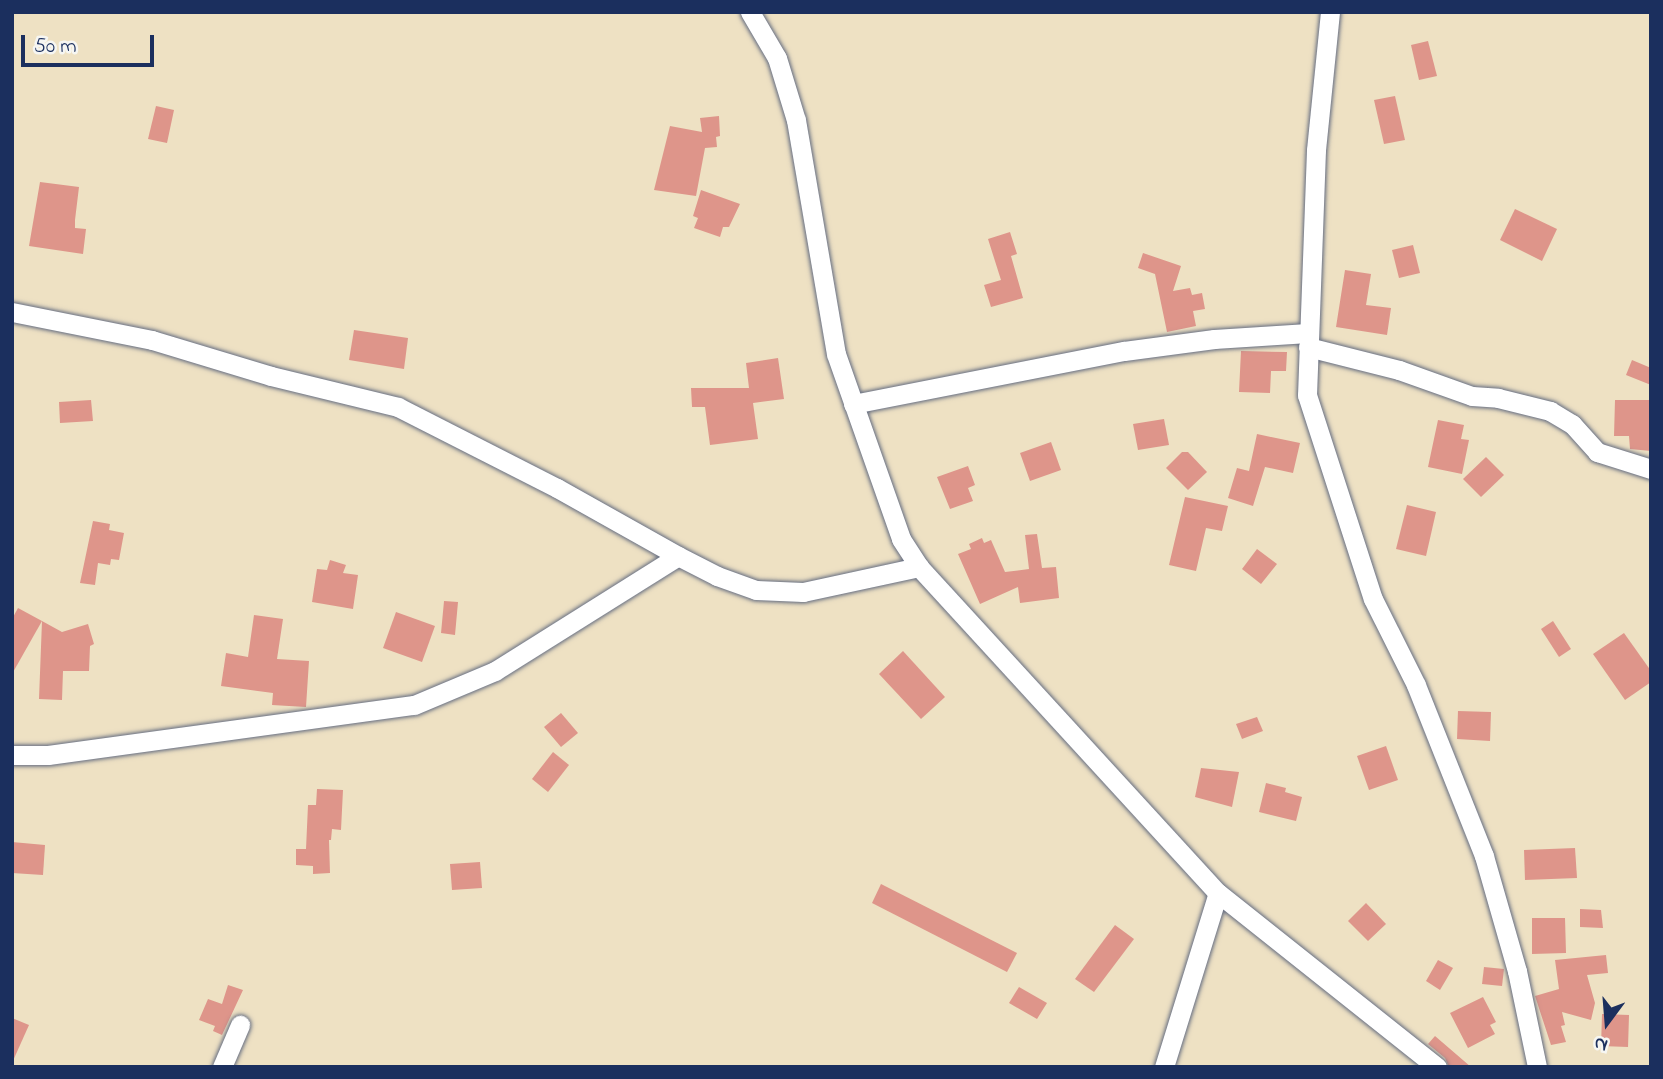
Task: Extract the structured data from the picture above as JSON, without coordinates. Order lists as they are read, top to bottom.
{
  "scale_bar": "50 m",
  "north": "bottom"
}
